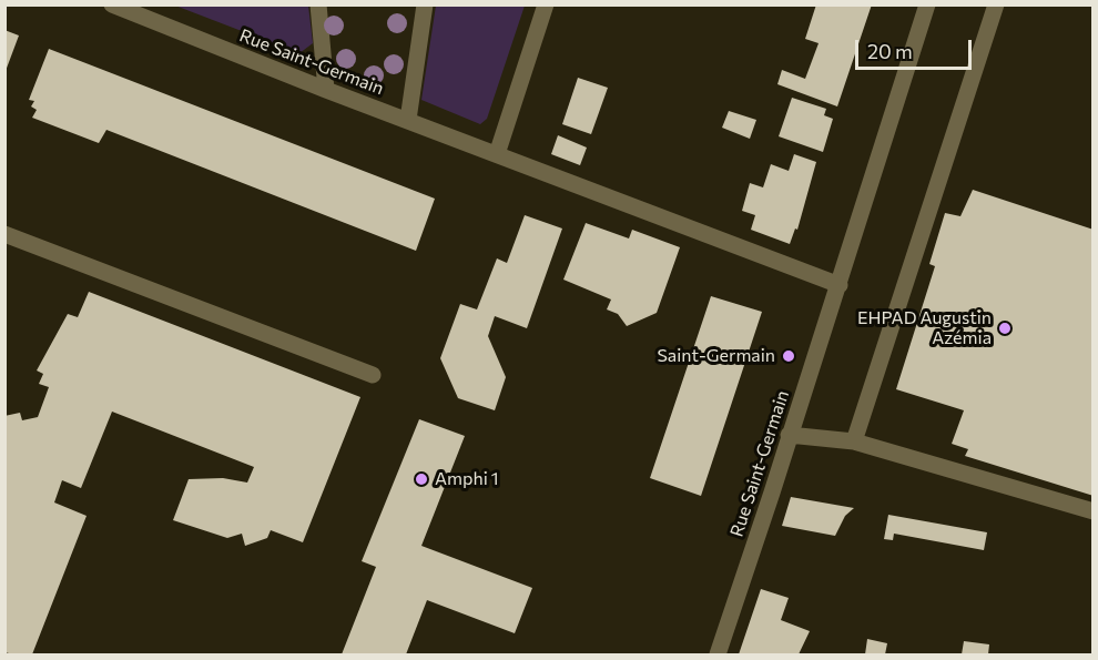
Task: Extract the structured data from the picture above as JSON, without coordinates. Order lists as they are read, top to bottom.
{
  "streets": {
    "street": ["Rue Saint-Germain"]
  },
  "places": ["EHPAD Augustin Azémia", "Saint-Germain", "Amphi 1"],
  "scale_bar": "20 m"
}
